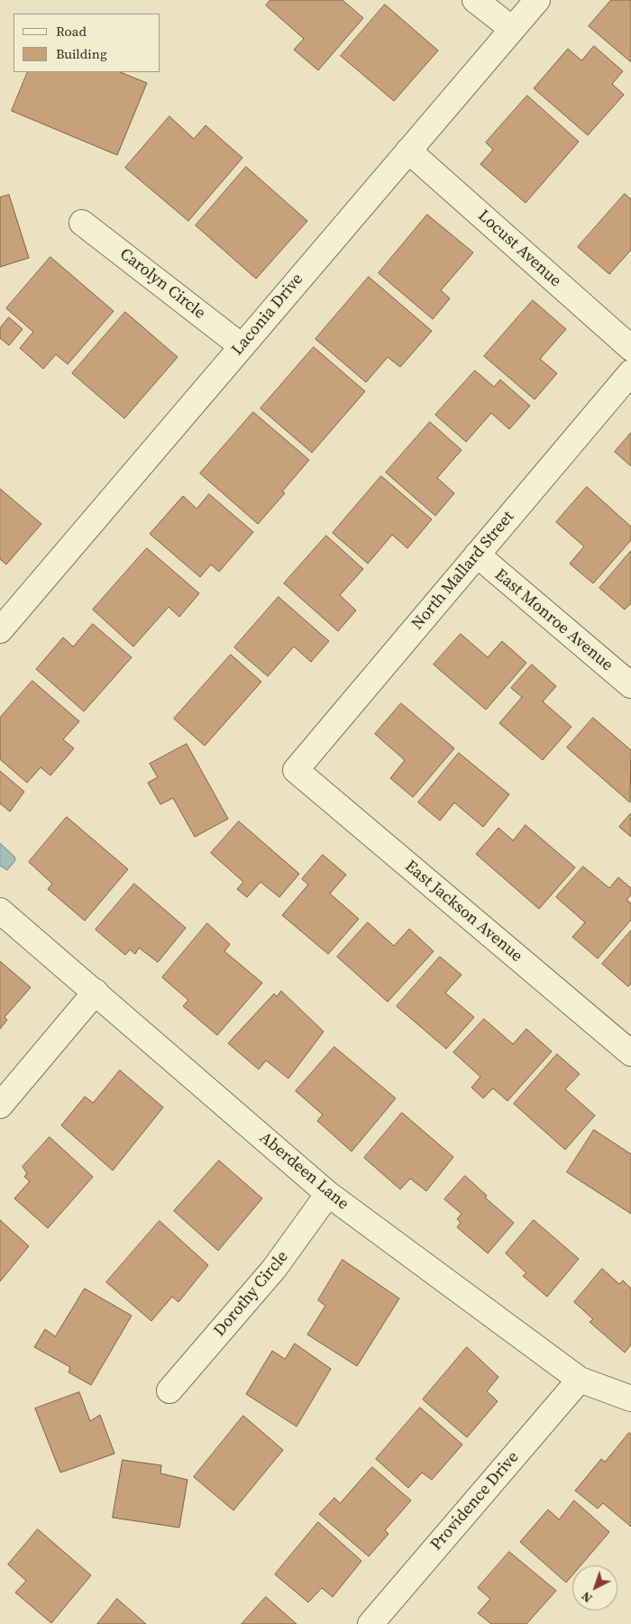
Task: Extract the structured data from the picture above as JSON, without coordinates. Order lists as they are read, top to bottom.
{
  "streets": {
    "street": [
      "Locust Avenue",
      "Carolyn Circle",
      "Laconia Drive",
      "North Mallard Street",
      "East Monroe Avenue",
      "East Jackson Avenue",
      "Aberdeen Lane",
      "Dorothy Circle",
      "Providence Drive"
    ]
  },
  "crossings": [
    ["Locust Avenue", "Laconia Drive"],
    ["Carolyn Circle", "Laconia Drive"],
    ["North Mallard Street", "East Monroe Avenue"],
    ["North Mallard Street", "East Jackson Avenue"],
    ["Aberdeen Lane", "Dorothy Circle"],
    ["Aberdeen Lane", "Providence Drive"]
  ],
  "legend": ["Road", "Building"],
  "north": "bottom left"
}
